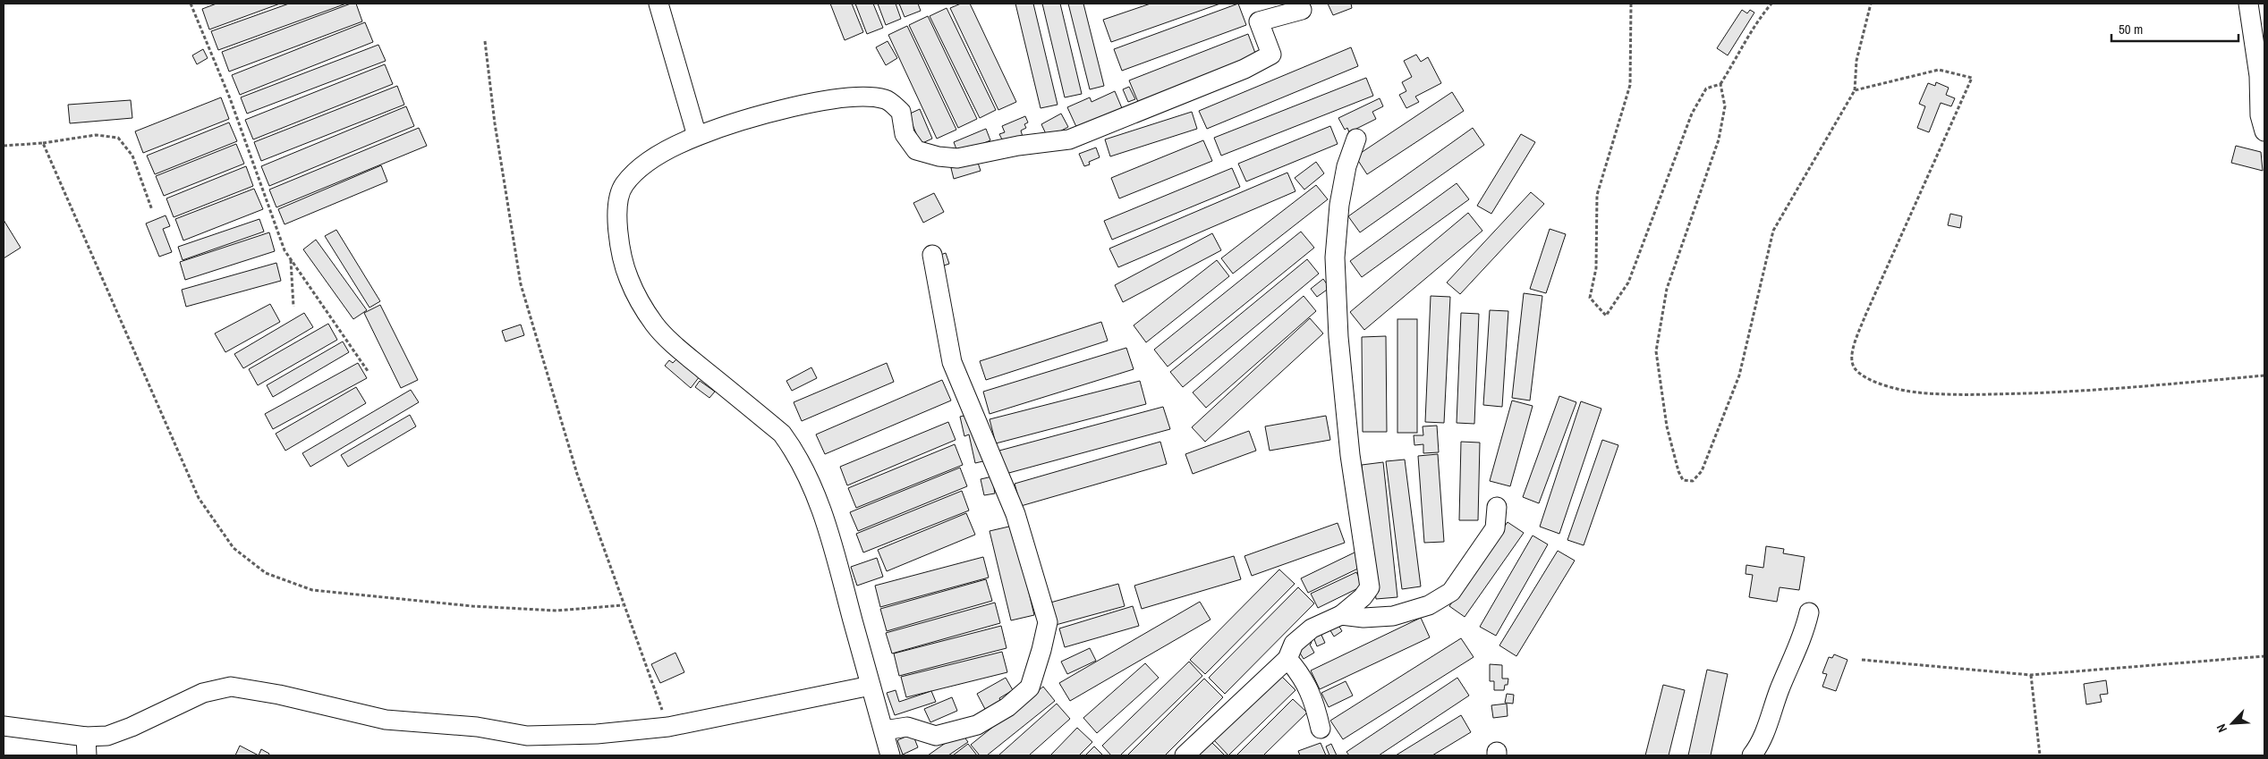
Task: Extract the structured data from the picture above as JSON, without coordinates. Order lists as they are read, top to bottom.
{
  "scale_bar": "50 m",
  "north": "bottom left"
}
